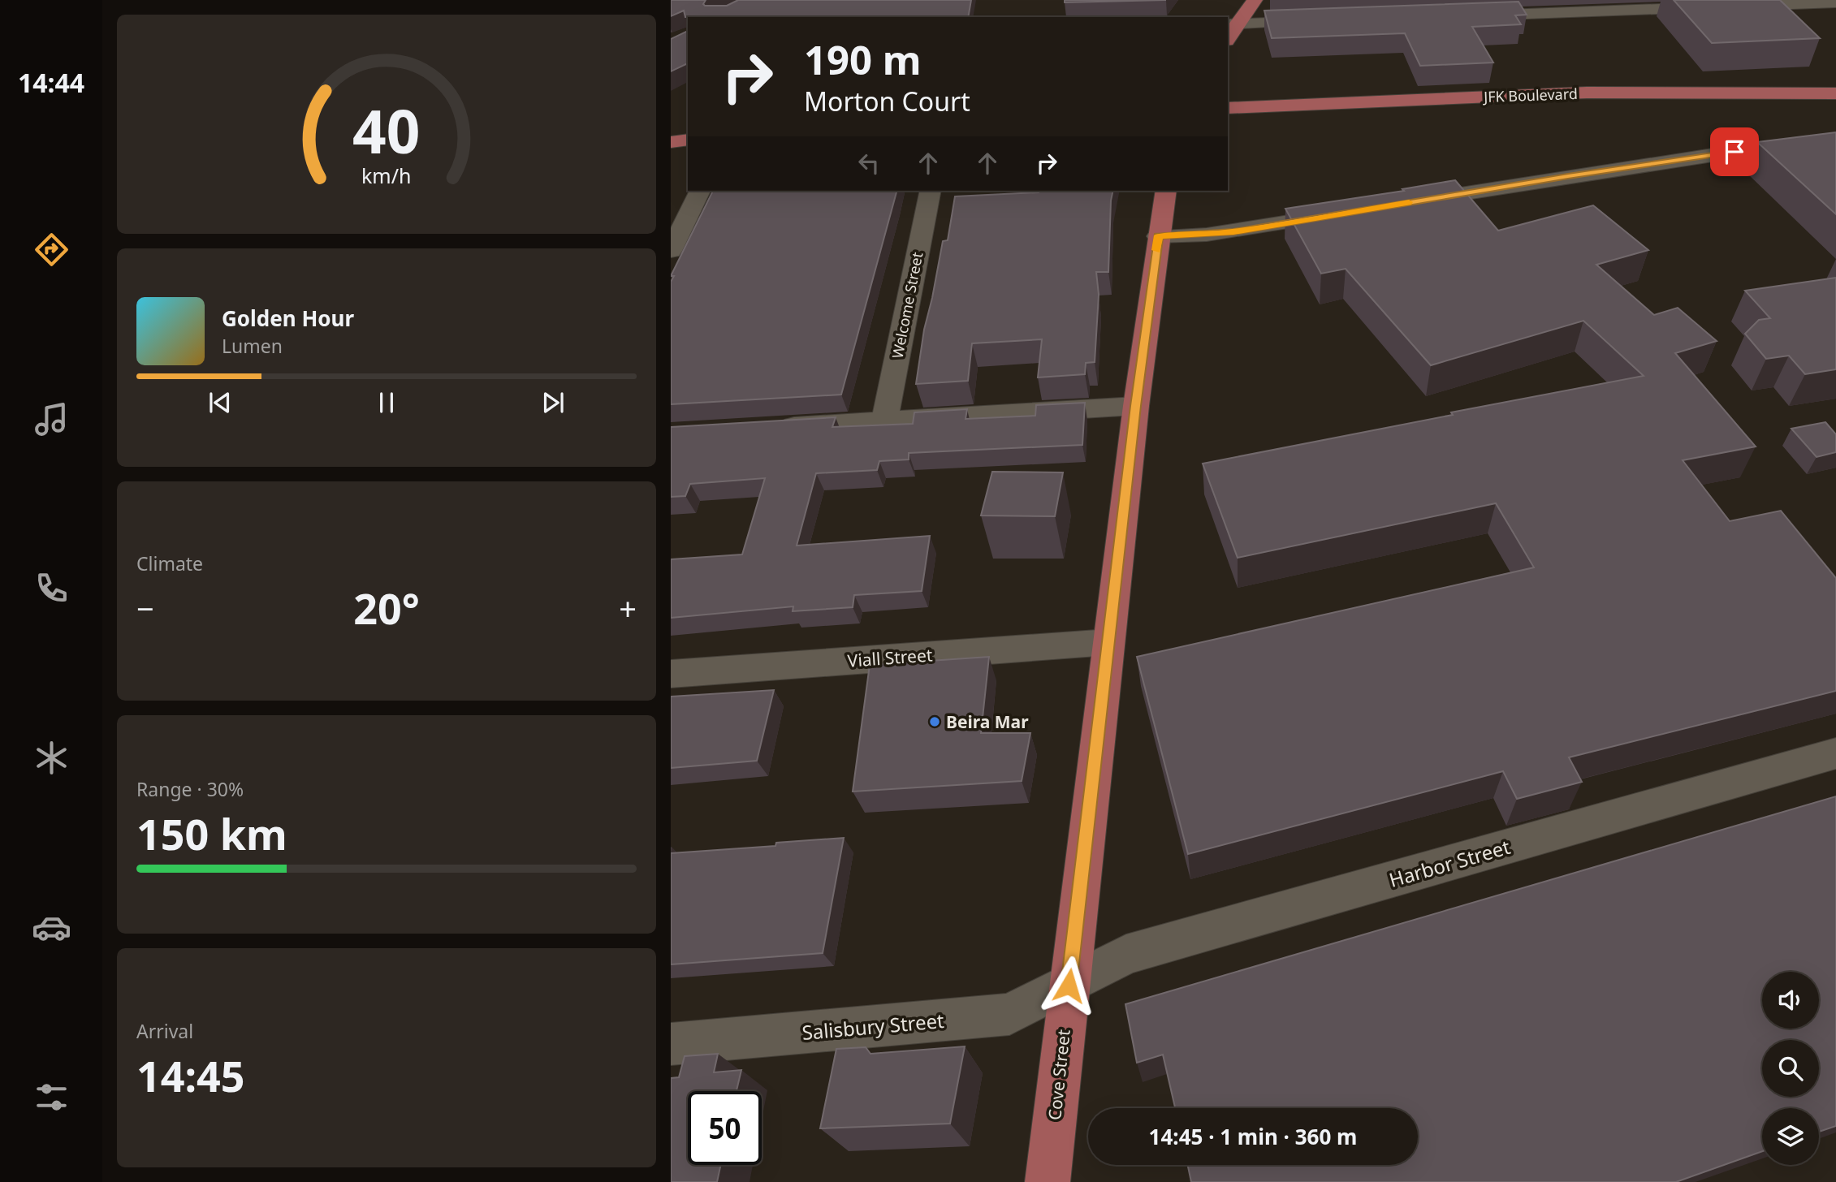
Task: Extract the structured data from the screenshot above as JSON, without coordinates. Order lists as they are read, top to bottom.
{
  "streets": {
    "main road": ["JFK Boulevard", "Cove Street"],
    "street": [
      "Welcome Street",
      "Viall Street",
      "Harbor Street",
      "Salisbury Street"
    ]
  },
  "crossings": [
    ["Viall Street", "Cove Street"],
    ["Harbor Street", "Salisbury Street"],
    ["Harbor Street", "Cove Street"],
    ["Salisbury Street", "Cove Street"]
  ],
  "places": ["Beira Mar"],
  "page": {
    "tabs": "14:44",
    "turn": ["190 m", "Morton Court"],
    "song": ["Golden Hour", "Lumen"],
    "tile": [
      "Climate",
      ["Range · 30%", "150 km"],
      ["Arrival", "14:45"]
    ],
    "heat": ["−", "20°", "+"],
    "limit": "50",
    "trip": "14:45 · 1 min · 360 m",
    "gauge": ["40", "km/h"]
  }
}
